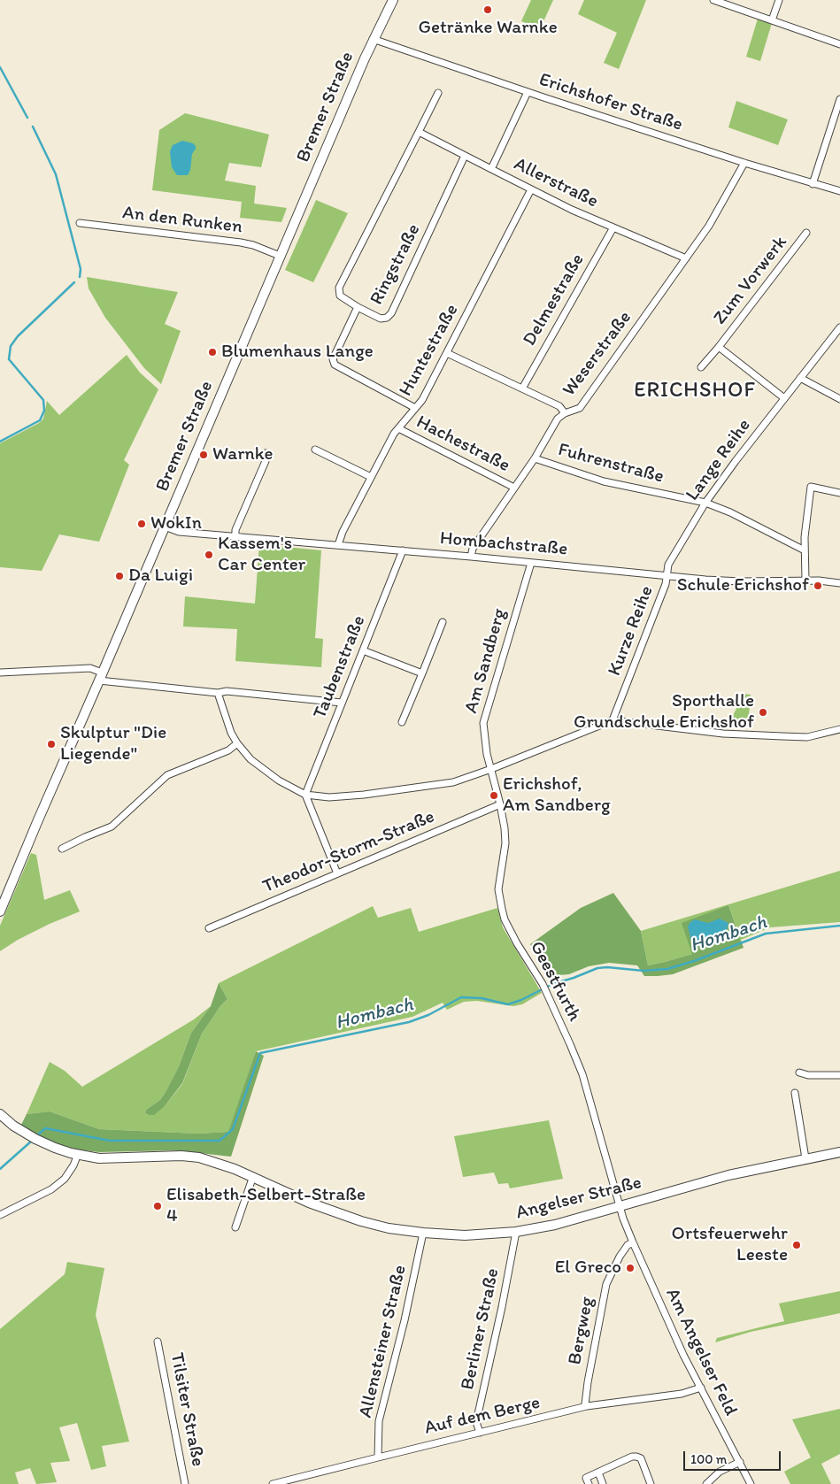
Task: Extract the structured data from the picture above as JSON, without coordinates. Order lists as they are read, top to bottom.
{
  "streets": {
    "main road": ["Bremer Straße", "Angelser Straße"],
    "street": [
      "Erichshofer Straße",
      "Allerstraße",
      "An den Runken",
      "Ringstraße",
      "Zum Vorwerk",
      "Delmestraße",
      "Huntestraße",
      "Weserstraße",
      "Hachestraße",
      "Lange Reihe",
      "Fuhrenstraße",
      "Hombachstraße",
      "Kurze Reihe",
      "Am Sandberg",
      "Taubenstraße",
      "Theodor-Storm-Straße",
      "Geestfurth",
      "Berliner Straße",
      "Bergweg",
      "Allensteiner Straße",
      "Am Angelser Feld",
      "Tilsiter Straße",
      "Auf dem Berge"
    ]
  },
  "crossings": [
    ["Erichshofer Straße", "Bremer Straße"],
    ["Erichshofer Straße", "Allerstraße"],
    ["Erichshofer Straße", "Weserstraße"],
    ["Bremer Straße", "An den Runken"],
    ["Bremer Straße", "Hombachstraße"],
    ["Allerstraße", "Delmestraße"],
    ["Allerstraße", "Huntestraße"],
    ["Allerstraße", "Weserstraße"],
    ["Zum Vorwerk", "Lange Reihe"],
    ["Huntestraße", "Hachestraße"],
    ["Huntestraße", "Hombachstraße"],
    ["Weserstraße", "Hachestraße"],
    ["Weserstraße", "Fuhrenstraße"],
    ["Weserstraße", "Hombachstraße"],
    ["Lange Reihe", "Fuhrenstraße"],
    ["Lange Reihe", "Hombachstraße"],
    ["Lange Reihe", "Kurze Reihe"],
    ["Hombachstraße", "Kurze Reihe"],
    ["Hombachstraße", "Am Sandberg"],
    ["Hombachstraße", "Taubenstraße"],
    ["Am Sandberg", "Geestfurth"],
    ["Theodor-Storm-Straße", "Geestfurth"],
    ["Geestfurth", "Angelser Straße"],
    ["Geestfurth", "Am Angelser Feld"],
    ["Angelser Straße", "Berliner Straße"],
    ["Angelser Straße", "Allensteiner Straße"],
    ["Angelser Straße", "Am Angelser Feld"],
    ["Berliner Straße", "Auf dem Berge"],
    ["Bergweg", "Am Angelser Feld"],
    ["Bergweg", "Auf dem Berge"],
    ["Allensteiner Straße", "Auf dem Berge"],
    ["Am Angelser Feld", "Auf dem Berge"]
  ],
  "districts": ["ERICHSHOF"],
  "water": ["Hombach"],
  "places": [
    "Getränke Warnke",
    "Blumenhaus Lange",
    "Warnke",
    "WokIn",
    "Kassem's Car Center",
    "Da Luigi",
    "Schule Erichshof",
    "Sporthalle Grundschule Erichshof",
    "Skulptur \"Die Liegende\"",
    "Erichshof, Am Sandberg",
    "Elisabeth-Selbert-Straße 4",
    "Ortsfeuerwehr Leeste",
    "El Greco"
  ],
  "scale_bar": "100 m"
}
